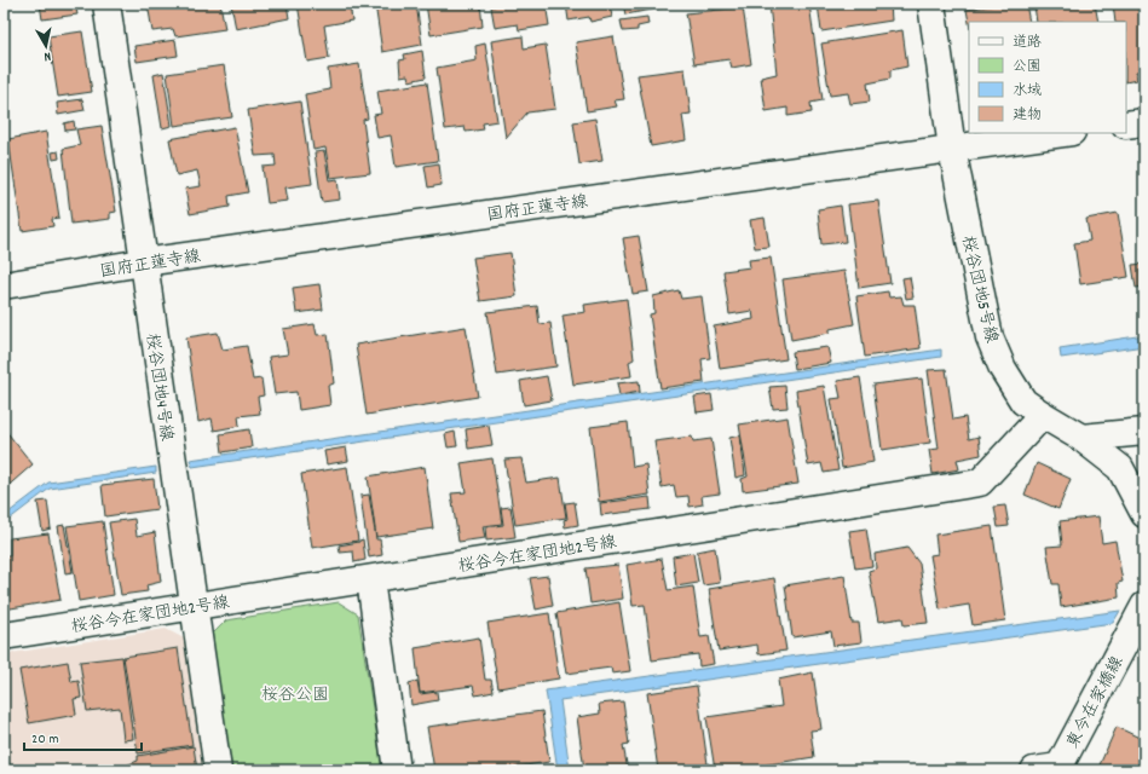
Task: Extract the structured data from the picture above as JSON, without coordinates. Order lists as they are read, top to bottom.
{
  "streets": {
    "street": [
      "国府正蓮寺線",
      "桜谷団地5号線",
      "桜谷団地4号線",
      "桜谷今在家団地2号線",
      "東今在家橋線"
    ]
  },
  "crossings": [
    ["国府正蓮寺線", "桜谷団地5号線"],
    ["国府正蓮寺線", "桜谷団地4号線"],
    ["桜谷団地5号線", "桜谷今在家団地2号線"],
    ["桜谷団地4号線", "桜谷今在家団地2号線"]
  ],
  "parks": ["桜谷公園"],
  "legend": [
    "道路",
    "公園",
    "水域",
    "建物"
  ],
  "scale_bar": "20 m",
  "north": "bottom"
}
